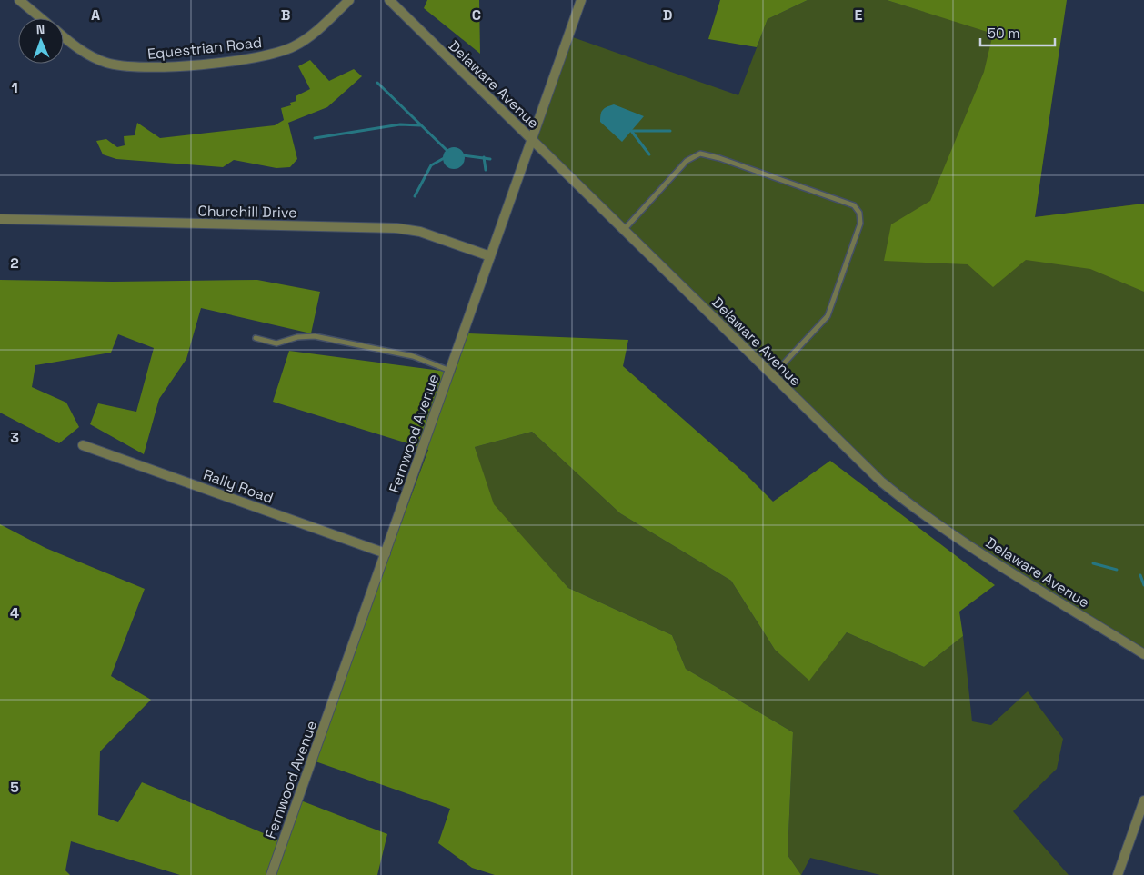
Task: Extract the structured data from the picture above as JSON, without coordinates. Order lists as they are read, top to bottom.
{
  "streets": {
    "street": [
      "Equestrian Road",
      "Delaware Avenue",
      "Churchill Drive",
      "Fernwood Avenue",
      "Rally Road"
    ]
  },
  "crossings": [
    ["Delaware Avenue", "Fernwood Avenue"],
    ["Churchill Drive", "Fernwood Avenue"],
    ["Fernwood Avenue", "Rally Road"]
  ],
  "scale_bar": "50 m",
  "north": "top",
  "grid": {
    "columns": [
      "A",
      "B",
      "C",
      "D",
      "E"
    ],
    "rows": [
      "1",
      "2",
      "3",
      "4",
      "5"
    ]
  }
}
